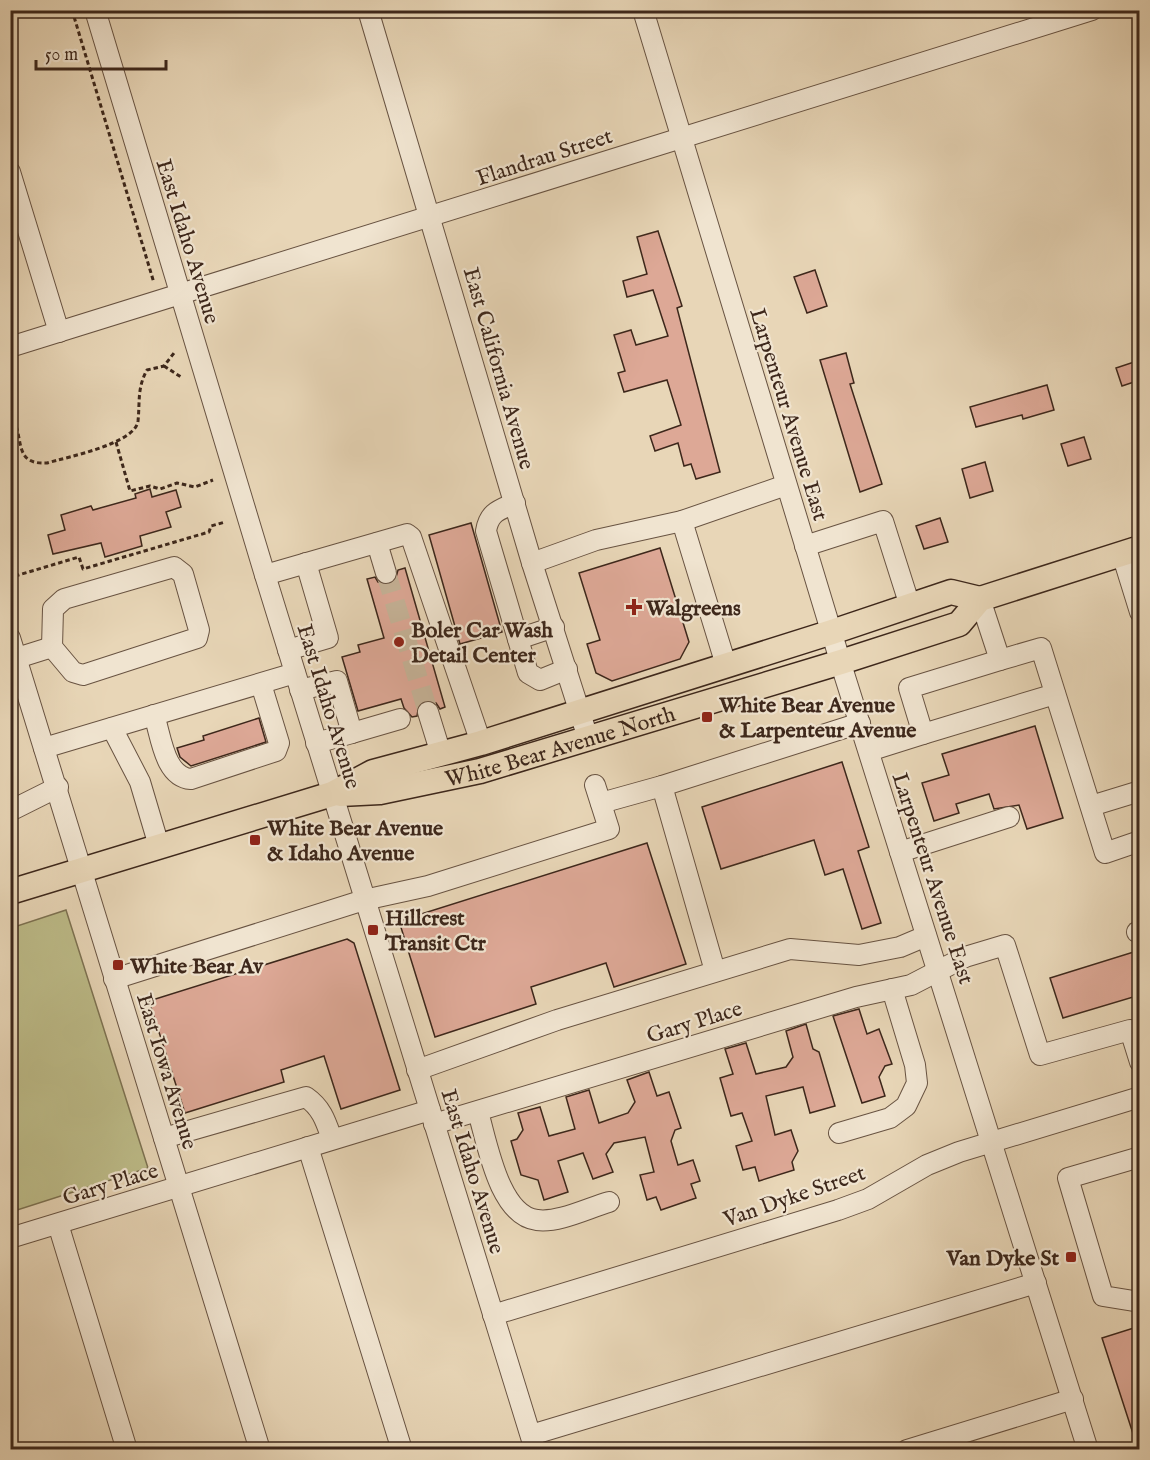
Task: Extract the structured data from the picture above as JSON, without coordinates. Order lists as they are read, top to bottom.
{
  "streets": {
    "main road": ["White Bear Avenue North"],
    "street": [
      "Flandrau Street",
      "East Idaho Avenue",
      "East California Avenue",
      "Larpenteur Avenue East",
      "Gary Place",
      "East Iowa Avenue",
      "Van Dyke Street"
    ]
  },
  "crossings": [
    ["Flandrau Street", "East Idaho Avenue"],
    ["Flandrau Street", "East California Avenue"],
    ["Flandrau Street", "Larpenteur Avenue East"],
    ["East Idaho Avenue", "White Bear Avenue North"],
    ["East Idaho Avenue", "Gary Place"],
    ["East Idaho Avenue", "Van Dyke Street"],
    ["East California Avenue", "White Bear Avenue North"],
    ["Larpenteur Avenue East", "White Bear Avenue North"],
    ["Larpenteur Avenue East", "Gary Place"],
    ["Larpenteur Avenue East", "Van Dyke Street"],
    ["White Bear Avenue North", "East Iowa Avenue"],
    ["Gary Place", "East Iowa Avenue"]
  ],
  "places": {
    "health": ["Walgreens"],
    "other": ["Boler Car Wash Detail Center"],
    "transit": [
      "White Bear Avenue & Larpenteur Avenue",
      "White Bear Avenue & Idaho Avenue",
      "Hillcrest Transit Ctr",
      "White Bear Av",
      "Van Dyke St"
    ]
  },
  "scale_bar": "50 m"
}
